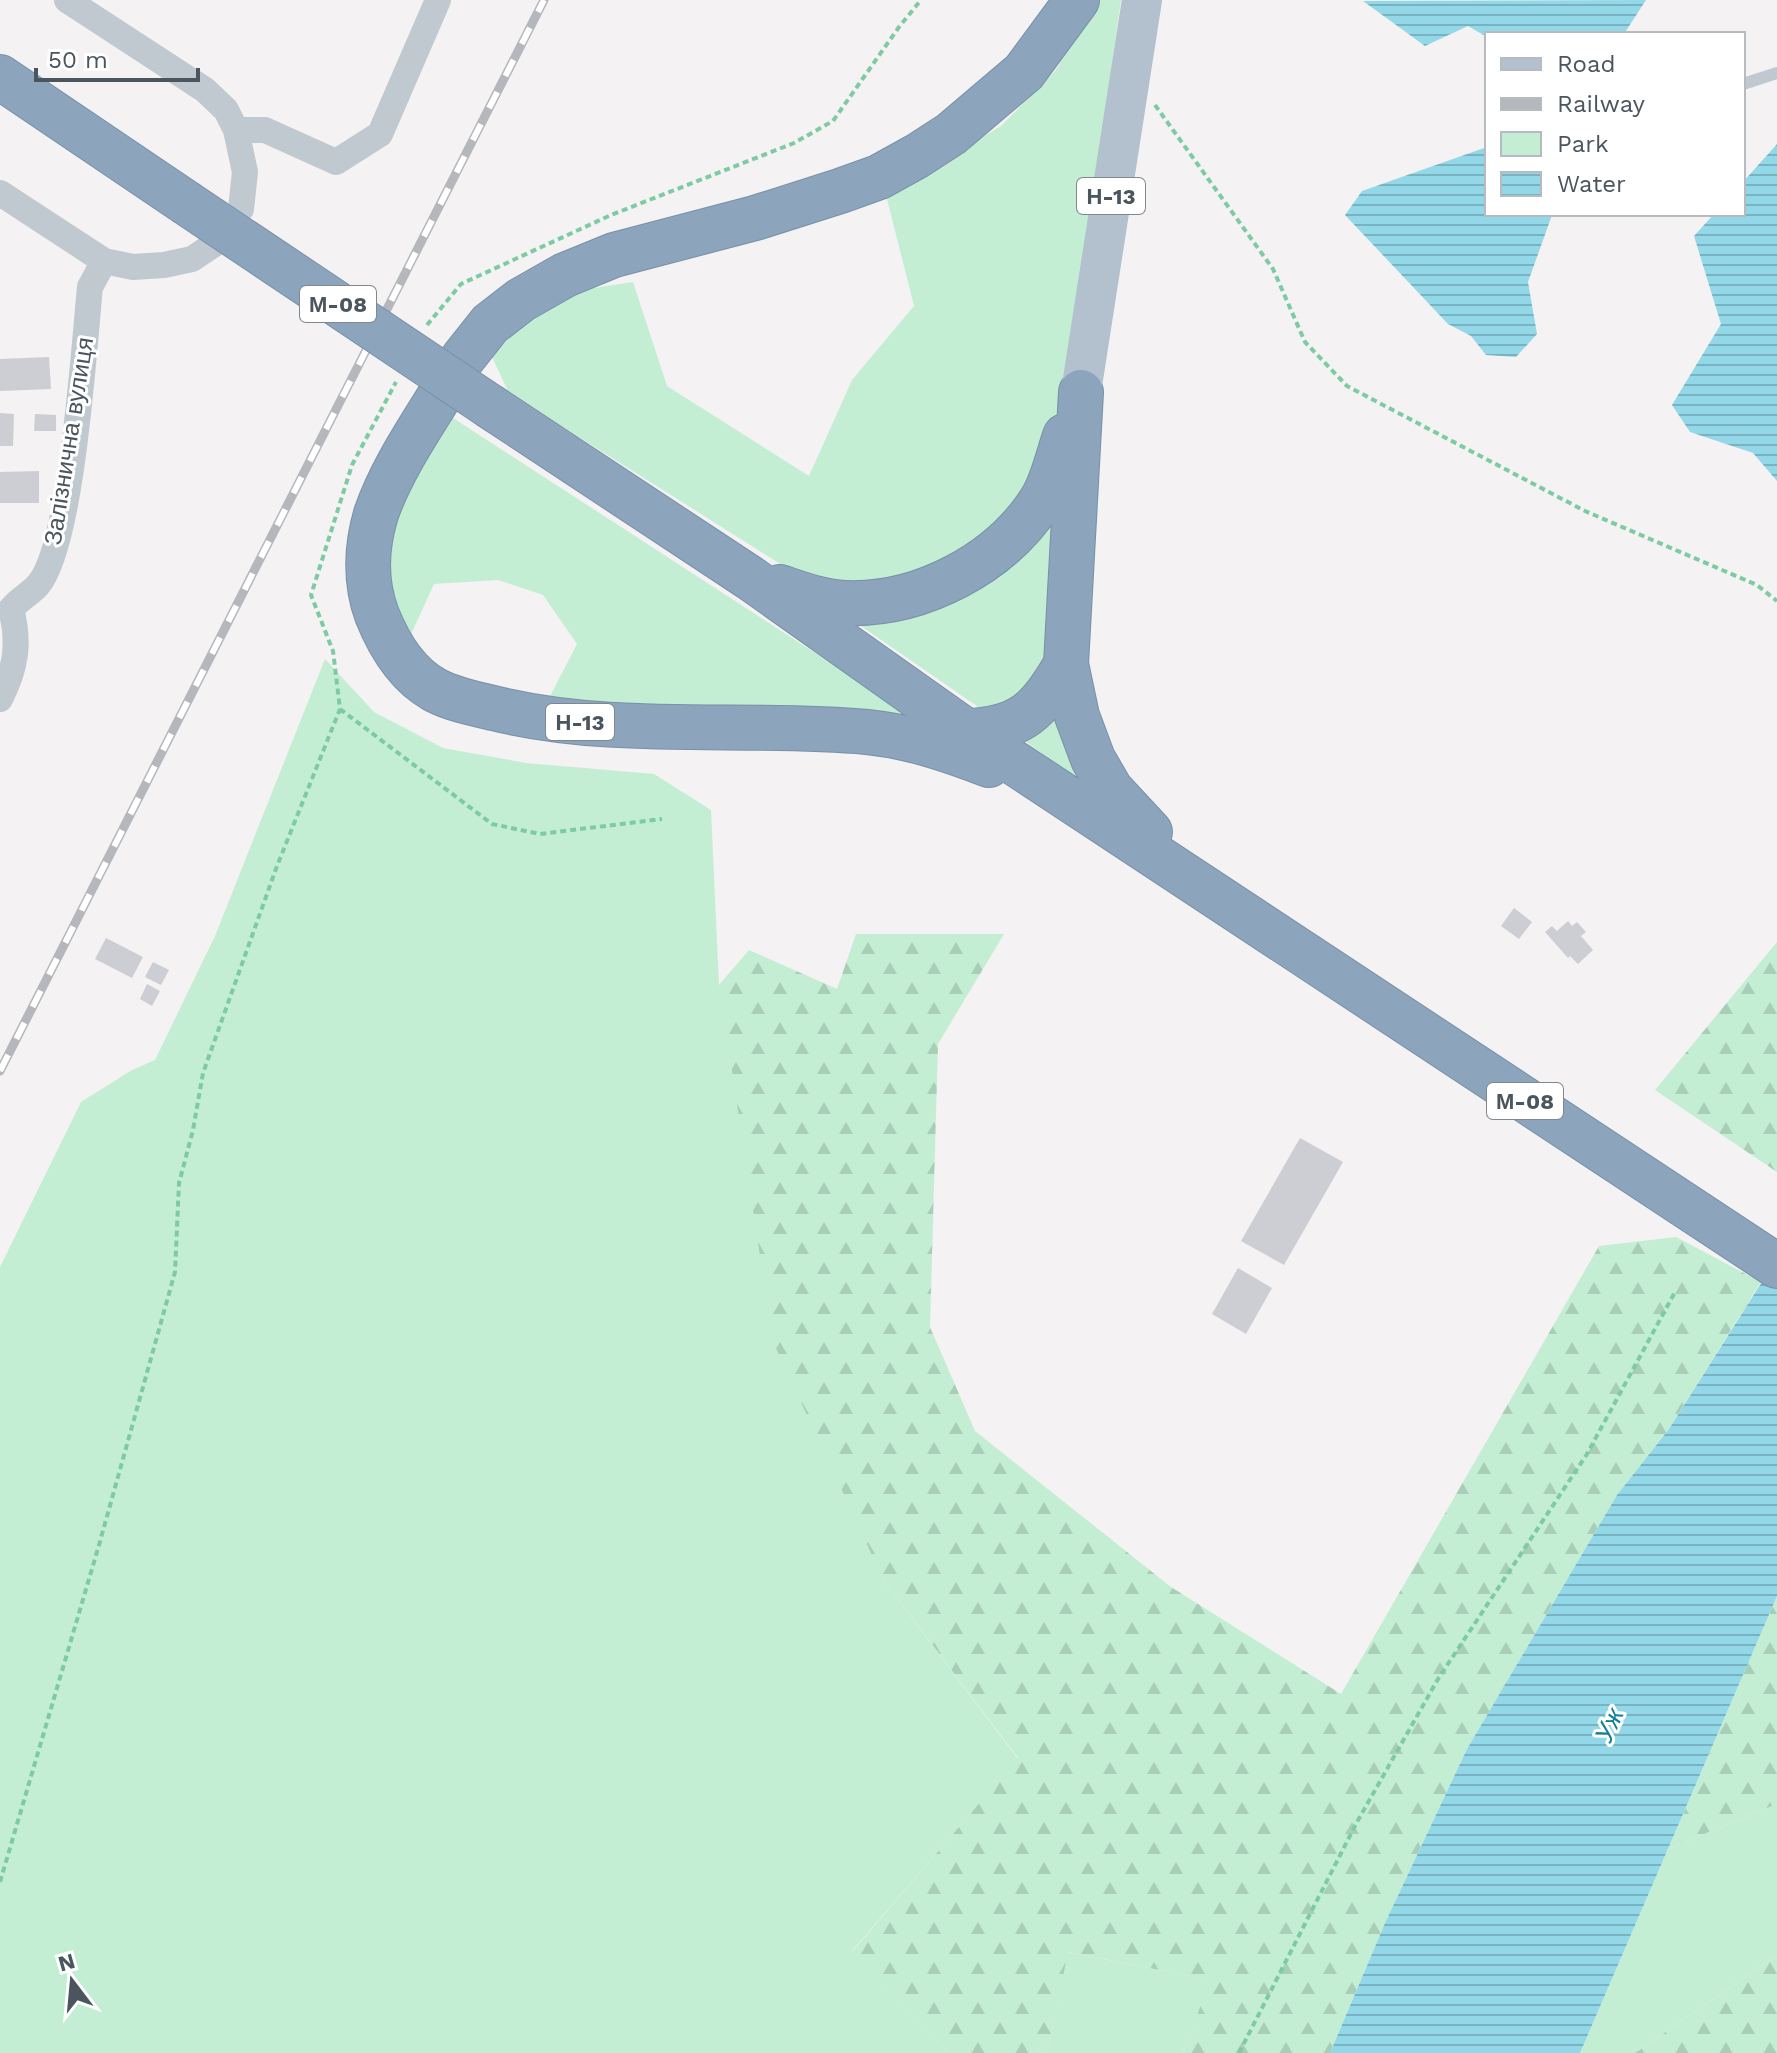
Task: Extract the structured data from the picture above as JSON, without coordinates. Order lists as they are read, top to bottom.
{
  "streets": {
    "highway": ["Н-13", "М-08"],
    "street": ["Залізнична вулиця"]
  },
  "crossings": [
    ["Н-13", "М-08"]
  ],
  "water": ["Уж"],
  "legend": [
    "Road",
    "Railway",
    "Park",
    "Water"
  ],
  "scale_bar": "50 m",
  "north": "top"
}
